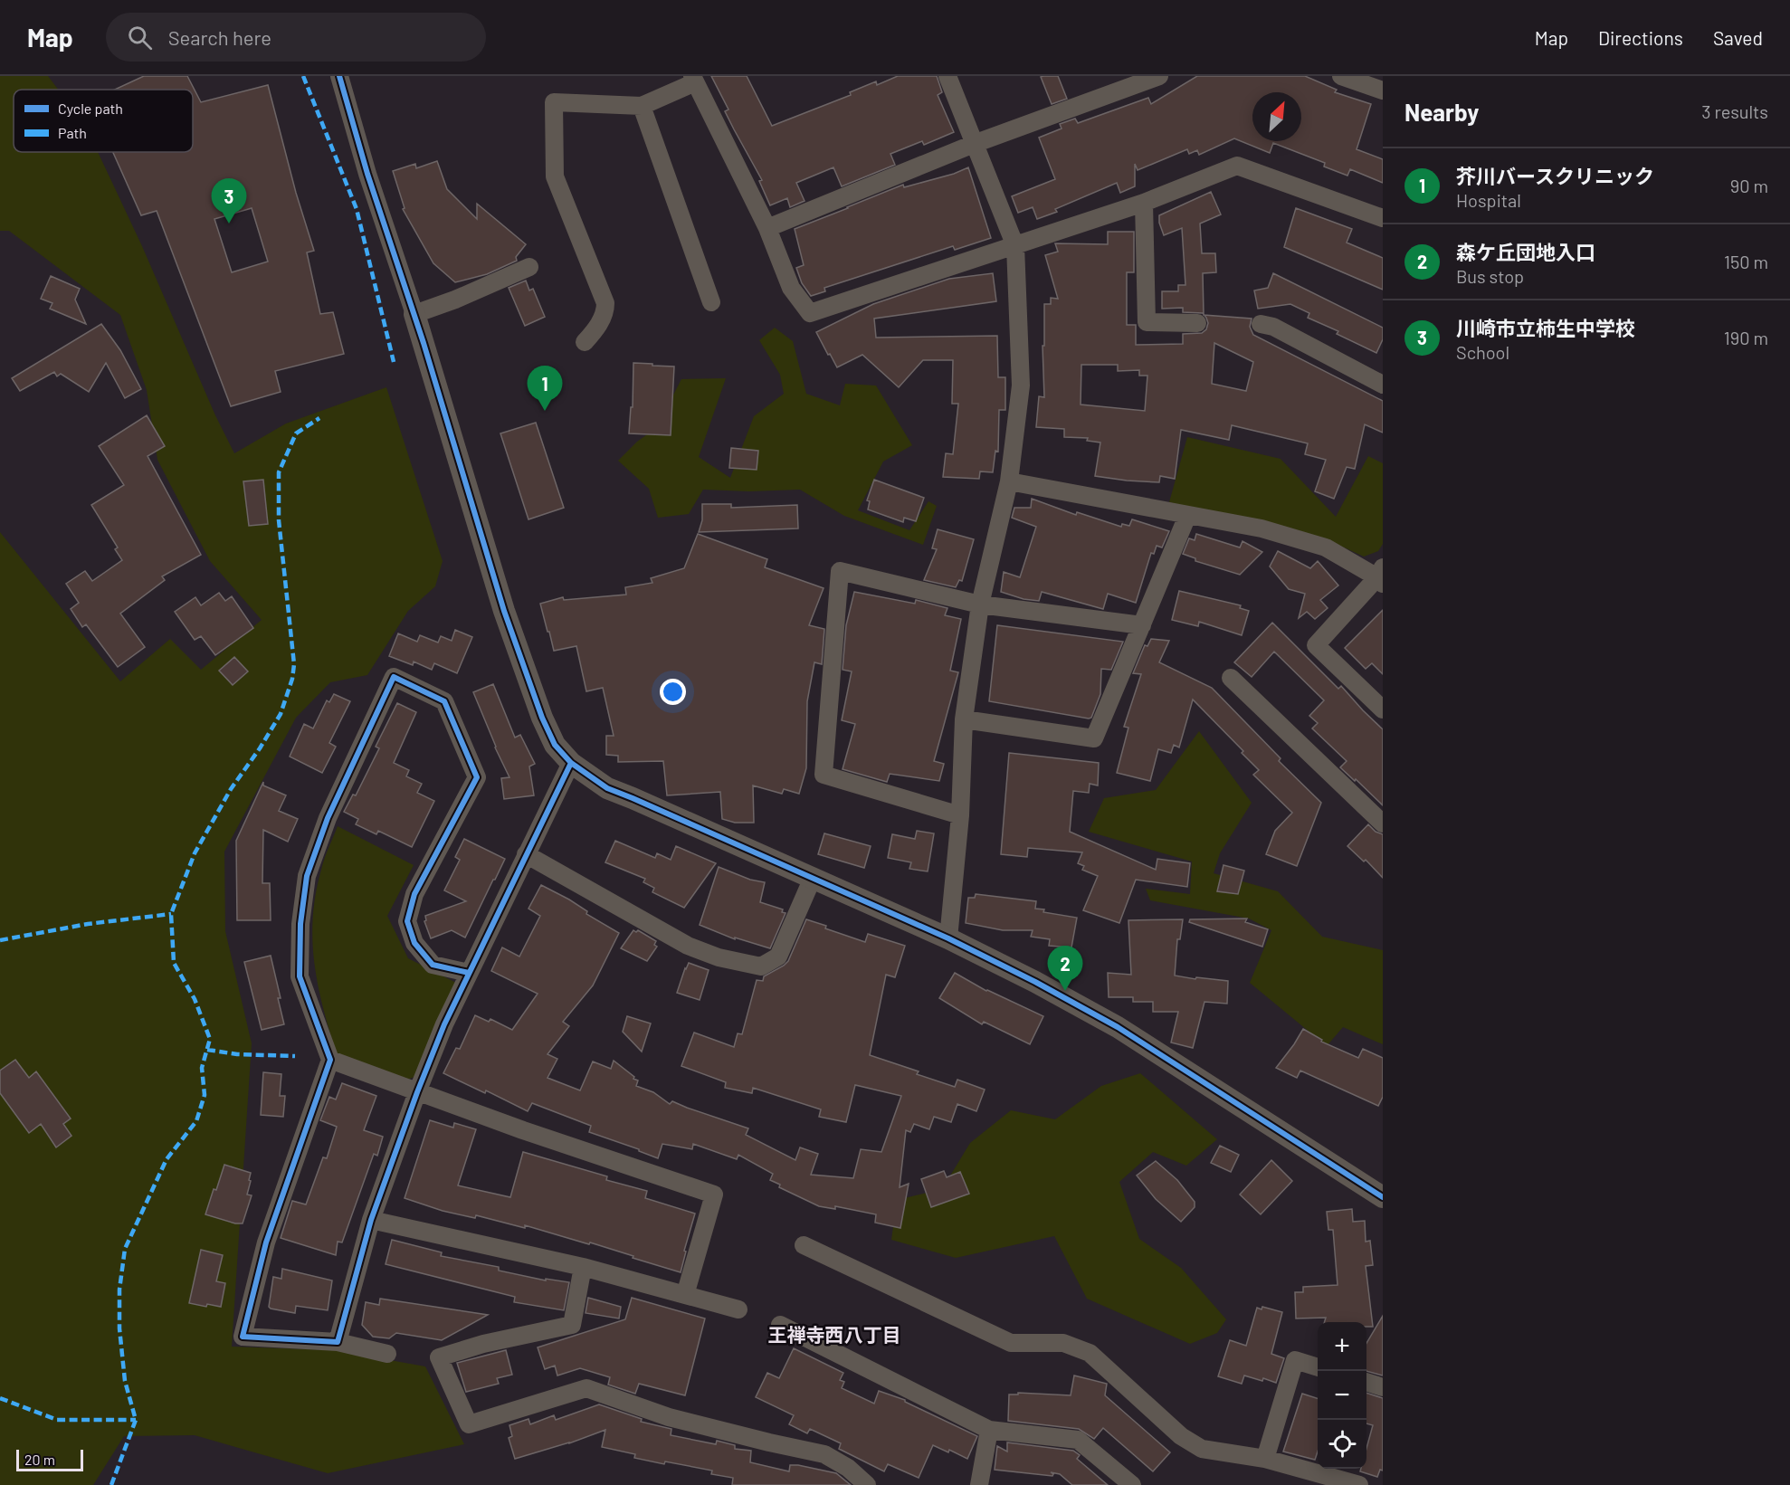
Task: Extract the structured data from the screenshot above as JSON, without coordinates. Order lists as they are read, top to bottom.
{
  "districts": ["王禅寺西八丁目"],
  "legend": ["Cycle path", "Path"],
  "scale_bar": "20 m",
  "north": "top right",
  "page": {
    "header": "Map",
    "search": "Search here",
    "nav": ["Map", "Directions", "Saved"],
    "heading": ["Nearby", "3 results"],
    "list": [
      {
        "mark": "1",
        "name": "芥川バースクリニック",
        "note": "Hospital",
        "value": "90 m"
      },
      {
        "mark": "2",
        "name": "森ケ丘団地入口",
        "note": "Bus stop",
        "value": "150 m"
      },
      {
        "mark": "3",
        "name": "川崎市立柿生中学校",
        "note": "School",
        "value": "190 m"
      }
    ],
    "pins": ["3", "1", "2"],
    "map_buttons": ["+", "−"],
    "scale": "20 m"
  }
}
